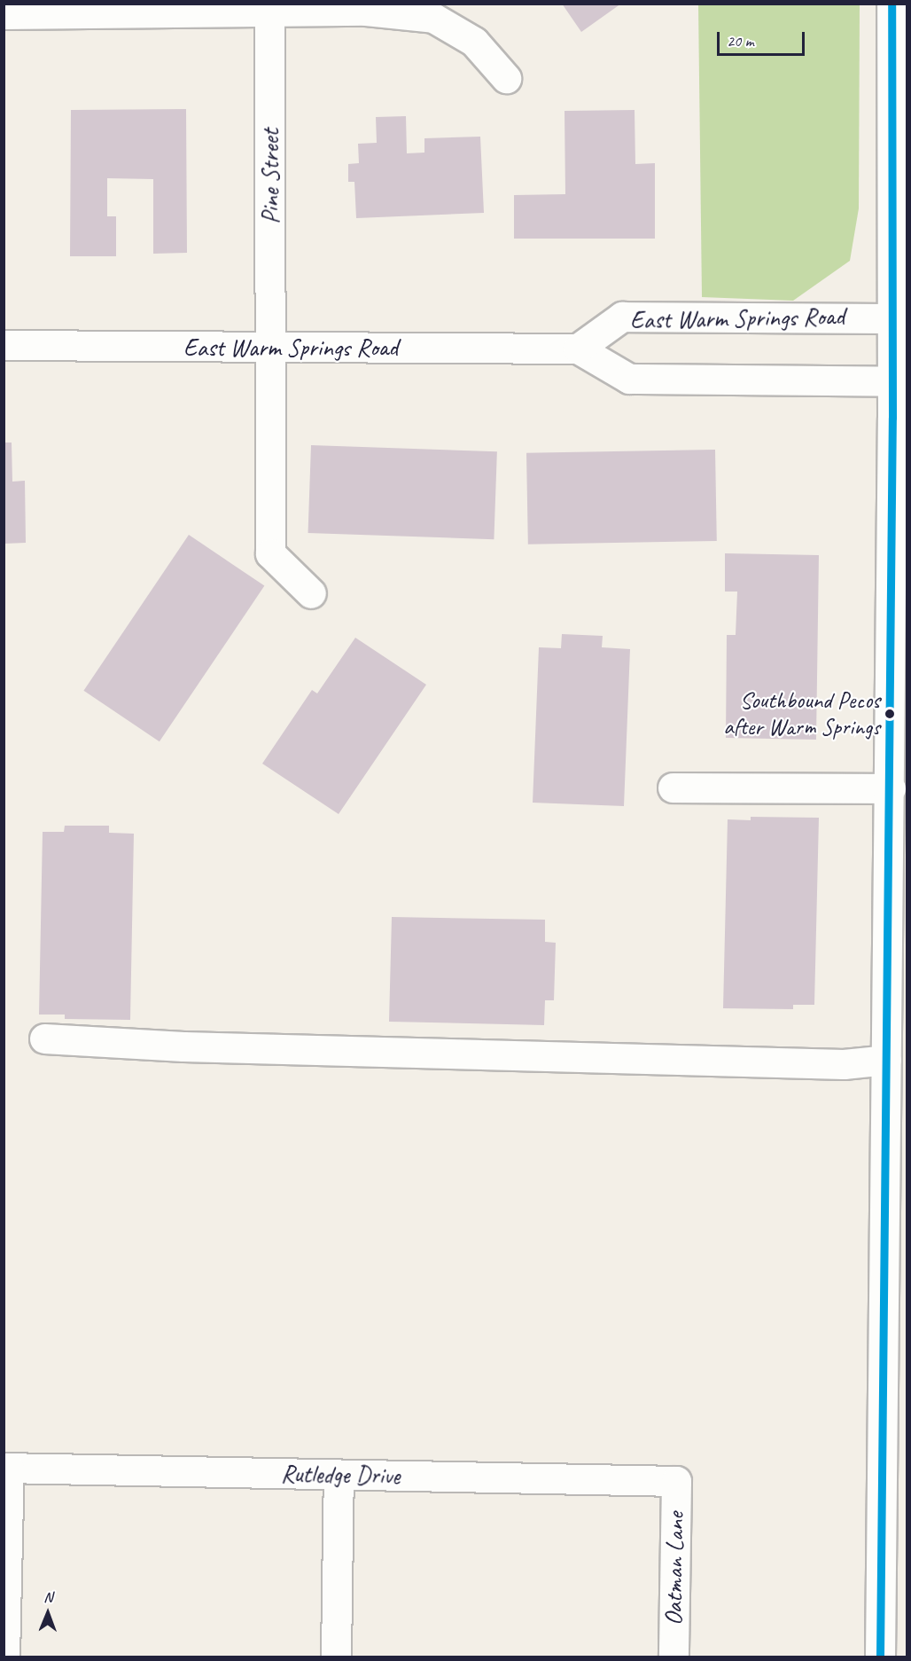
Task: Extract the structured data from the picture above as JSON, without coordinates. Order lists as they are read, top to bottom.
{
  "streets": {
    "main road": [
      "Pine Street",
      "East Warm Springs Road",
      "Rutledge Drive",
      "Oatman Lane"
    ]
  },
  "crossings": [
    ["Pine Street", "East Warm Springs Road"],
    ["Rutledge Drive", "Oatman Lane"]
  ],
  "places": ["Southbound Pecos after Warm Springs"],
  "scale_bar": "20 m",
  "north": "top"
}
